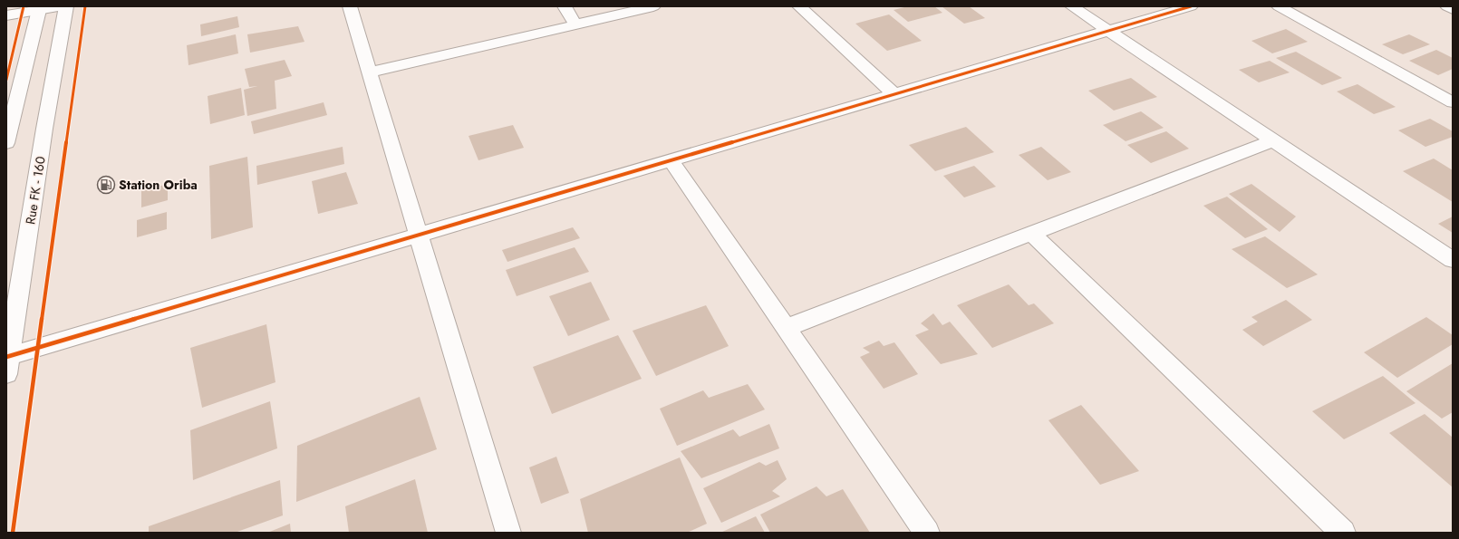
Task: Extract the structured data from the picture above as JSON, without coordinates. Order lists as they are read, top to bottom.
{
  "streets": {
    "street": ["Rue FK - 160"]
  },
  "places": {
    "fuel station": ["Station Oriba"]
  }
}
